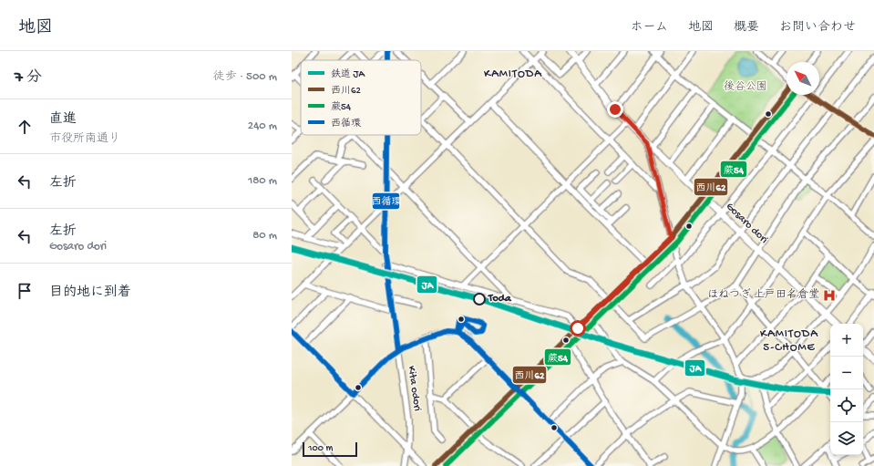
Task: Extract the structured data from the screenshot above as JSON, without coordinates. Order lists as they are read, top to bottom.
{
  "streets": {
    "main road": ["Gosaro dori"],
    "street": ["Kita odori"]
  },
  "districts": ["KAMITODA", "KAMITODA 5-CHOME"],
  "parks": ["後谷公園"],
  "places": {
    "hospital": ["ほねつぎ 上戸田名倉堂"],
    "other": ["Toda"]
  },
  "lines": [
    "transit line 西循環",
    "transit line 西川62",
    "transit line 蕨54",
    "rail line JA"
  ],
  "legend": [
    "鉄道 JA",
    "西川62",
    "蕨54",
    "西循環"
  ],
  "scale_bar": "100 m",
  "north": "top left",
  "page": {
    "header": "地図",
    "nav": [
      "ホーム",
      "地図",
      "概要",
      "お問い合わせ"
    ],
    "heading": ["7 分", "徒歩 · 500 m"],
    "list": [
      ["直進", "市役所南通り", "240 m"],
      ["左折", "180 m"],
      ["左折", "Gosaro dori", "80 m"],
      "目的地に到着"
    ],
    "map_buttons": ["+", "−"],
    "scale": "100 m"
  }
}
